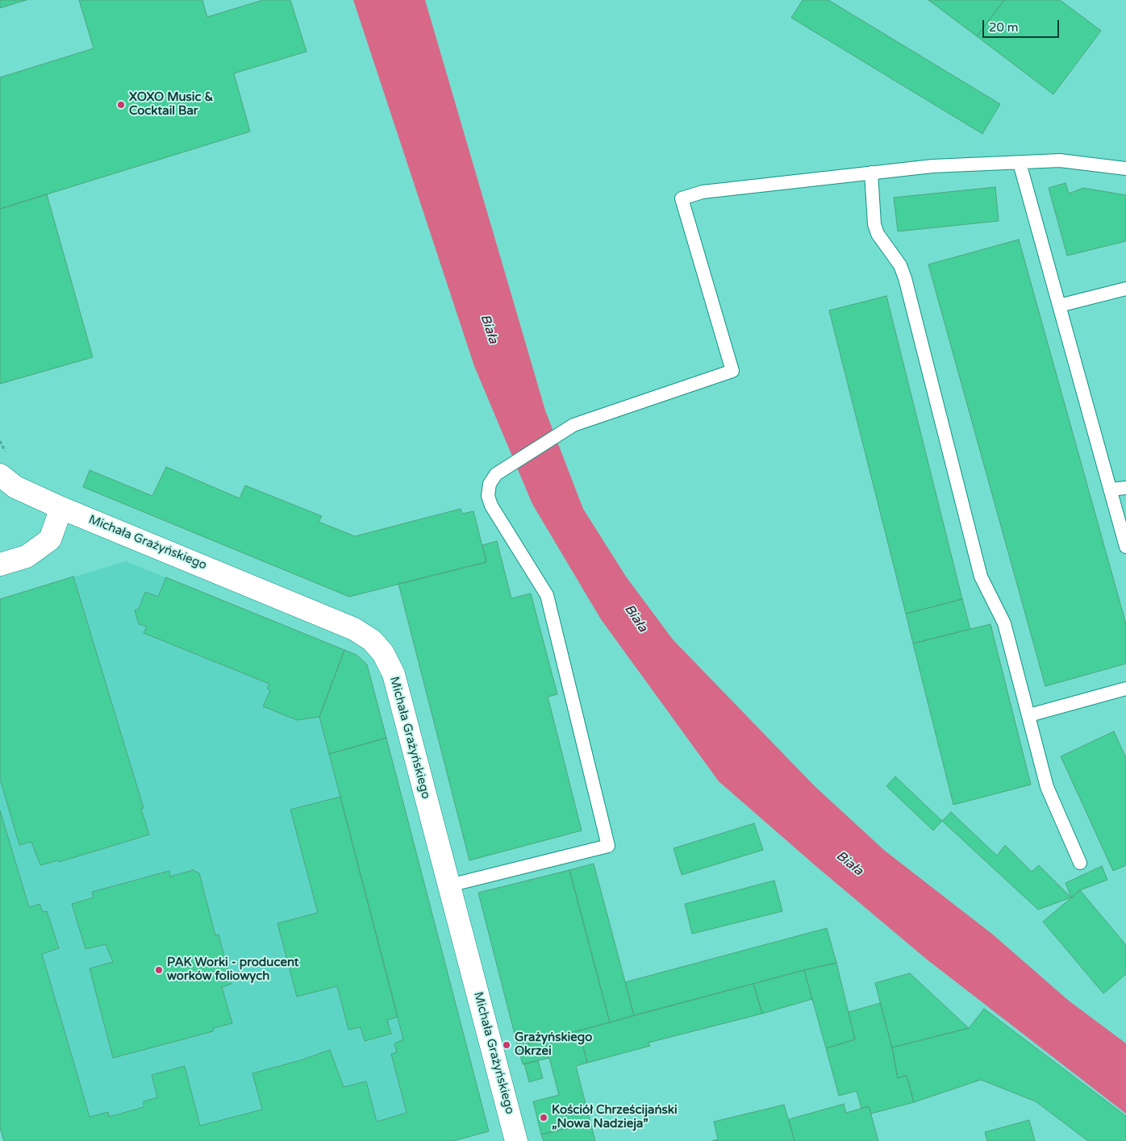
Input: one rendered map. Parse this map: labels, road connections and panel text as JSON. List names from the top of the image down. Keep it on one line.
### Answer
{"streets":{"street":["Michała Grażyńskiego"]},"water":["Biała"],"places":["XOXO Music & Cocktail Bar","PAK Worki - producent worków foliowych","Grażyńskiego Okrzei","Kościół Chrześcijański „Nowa Nadzieja”"],"scale_bar":"20 m"}
